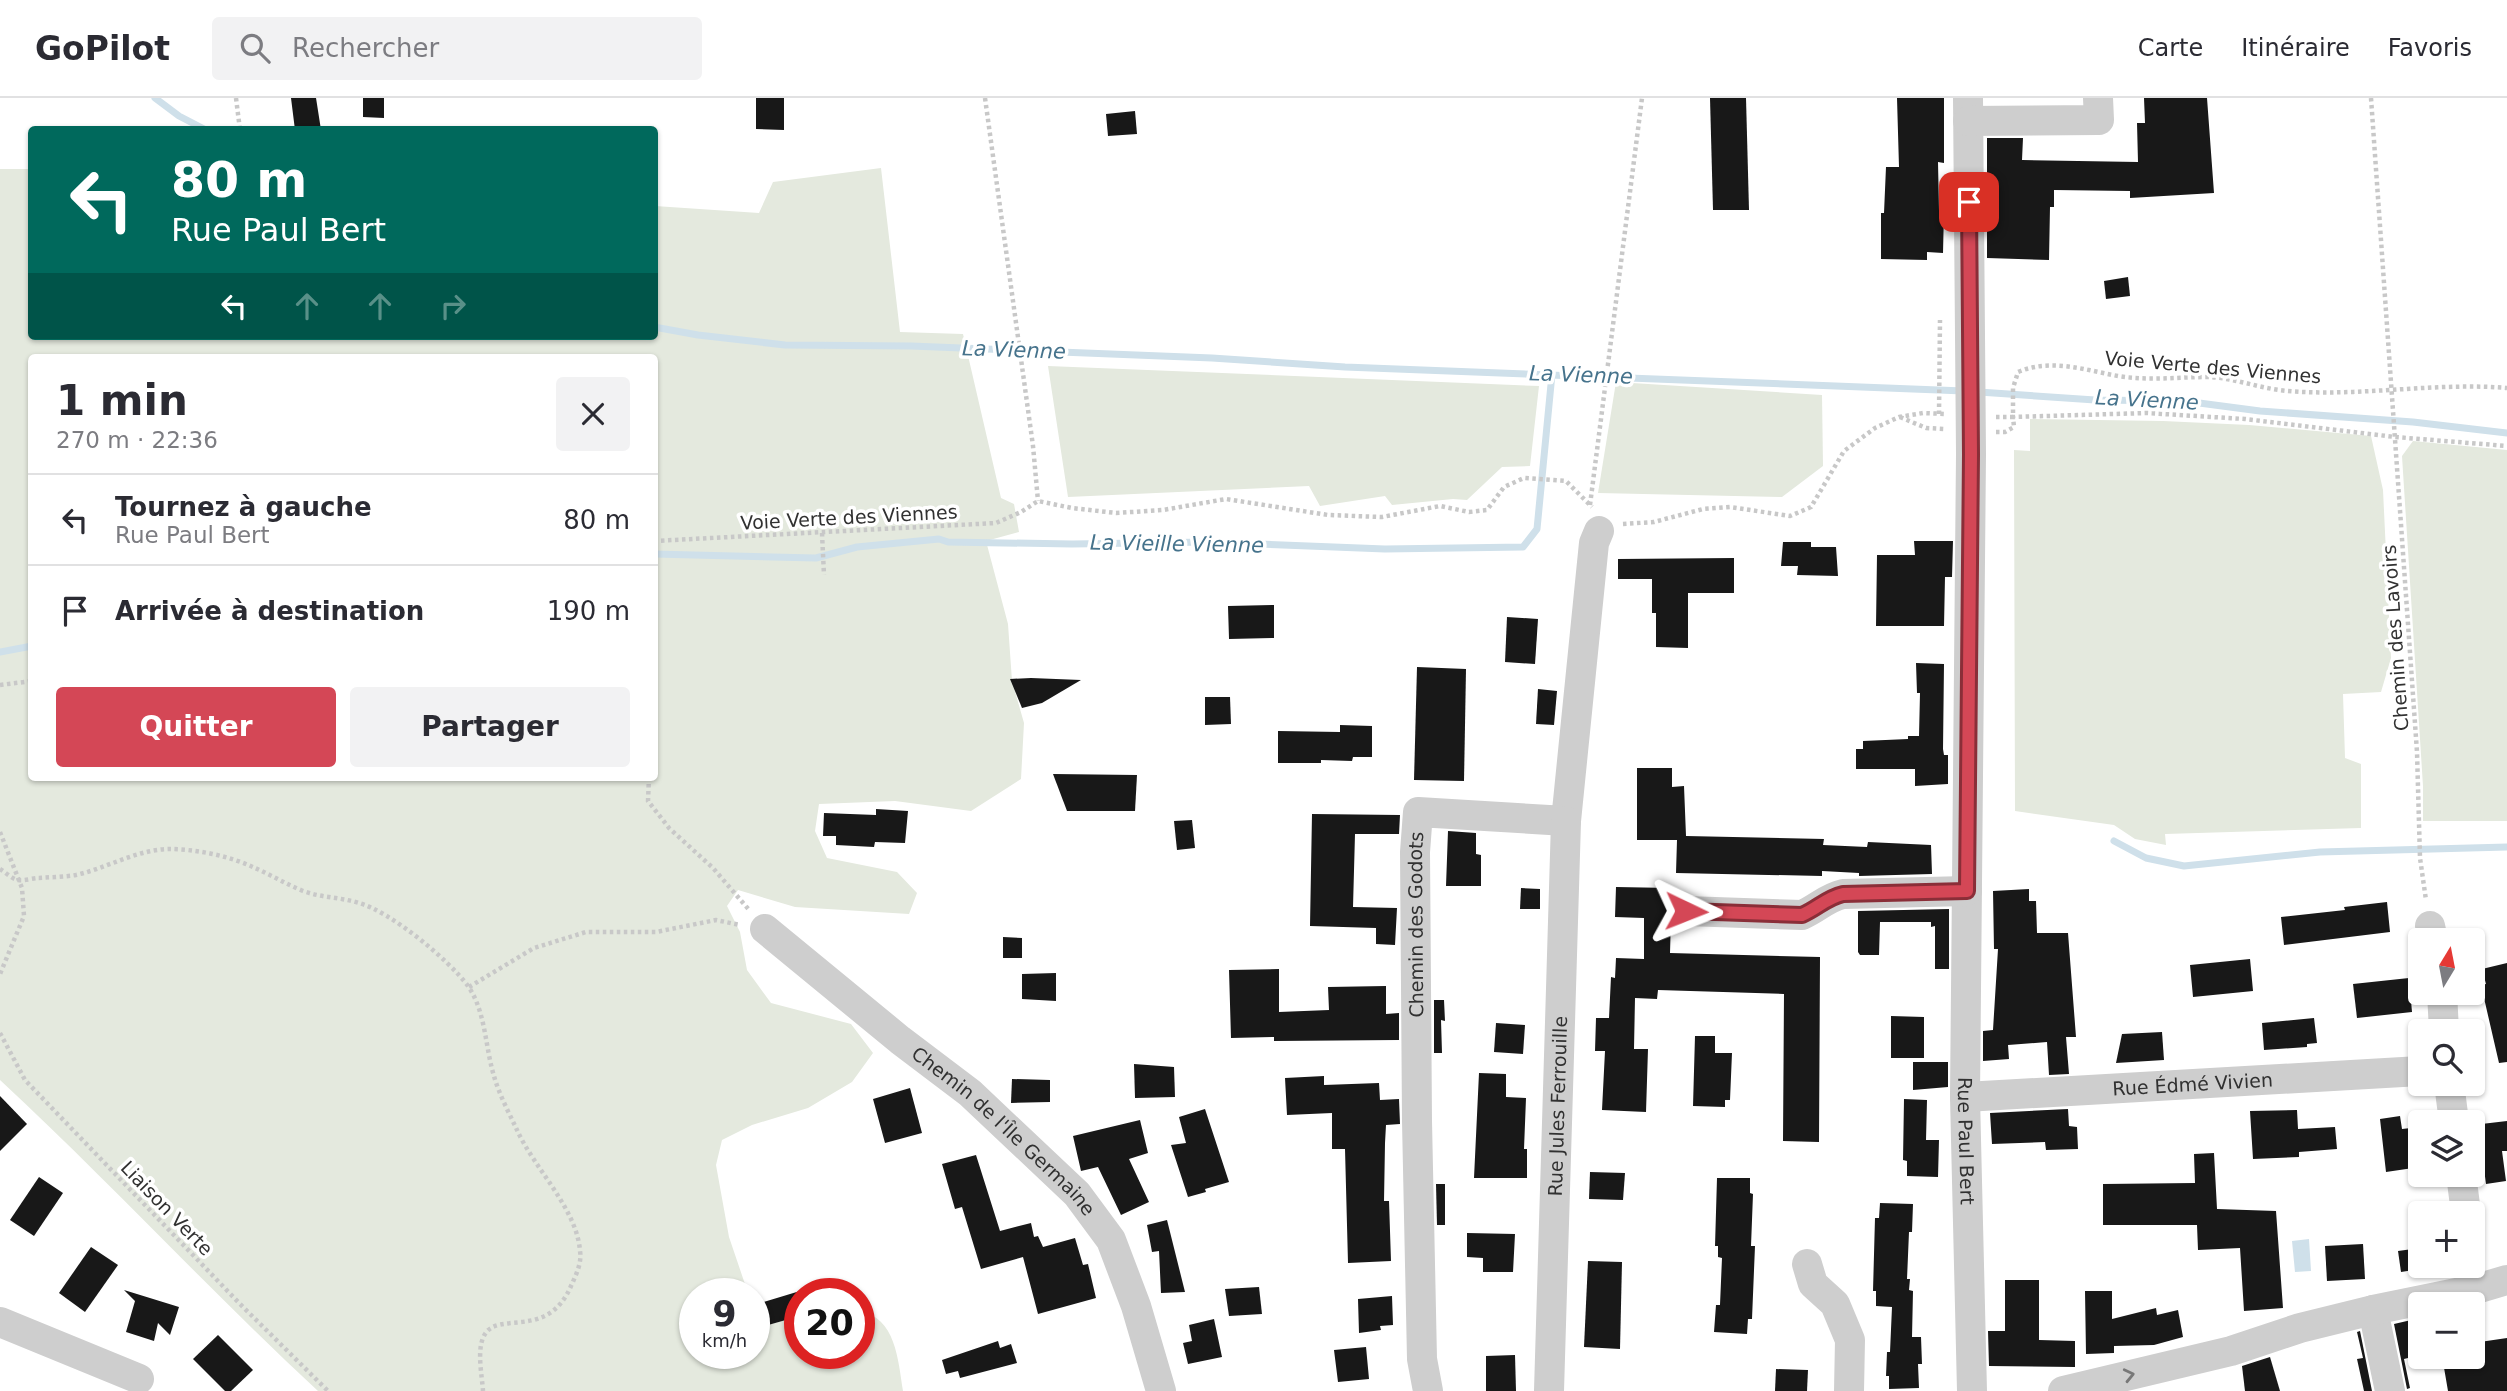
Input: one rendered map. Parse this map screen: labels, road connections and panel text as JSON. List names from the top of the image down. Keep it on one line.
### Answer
{"streets":{"street":["Chemin des Godots","Rue Édmé Vivien","Rue Jules Ferrouille","Chemin de l'Île Germaine","Rue Paul Bert"],"path":["Voie Verte des Viennes","Chemin des Lavoirs","Liaison Verte"]},"crossings":[["Voie Verte des Viennes","Chemin des Lavoirs"],["Chemin des Godots","Rue Jules Ferrouille"],["Rue Édmé Vivien","Rue Paul Bert"]],"water":["La Vienne","La Vieille Vienne"],"north":"top","page":{"header":"GoPilot","search":"Rechercher","nav":["Carte","Itinéraire","Favoris"],"turn":["80 m","Rue Paul Bert"],"heading":["1 min","270 m · 22:36"],"list":[{"name":"Tournez à gauche","note":"Rue Paul Bert","value":"80 m"},{"name":"Arrivée à destination","value":"190 m"}],"buttons":["Quitter","Partager"],"map_buttons":["+","−"],"speed":"9 km/h","limit":"20"}}
